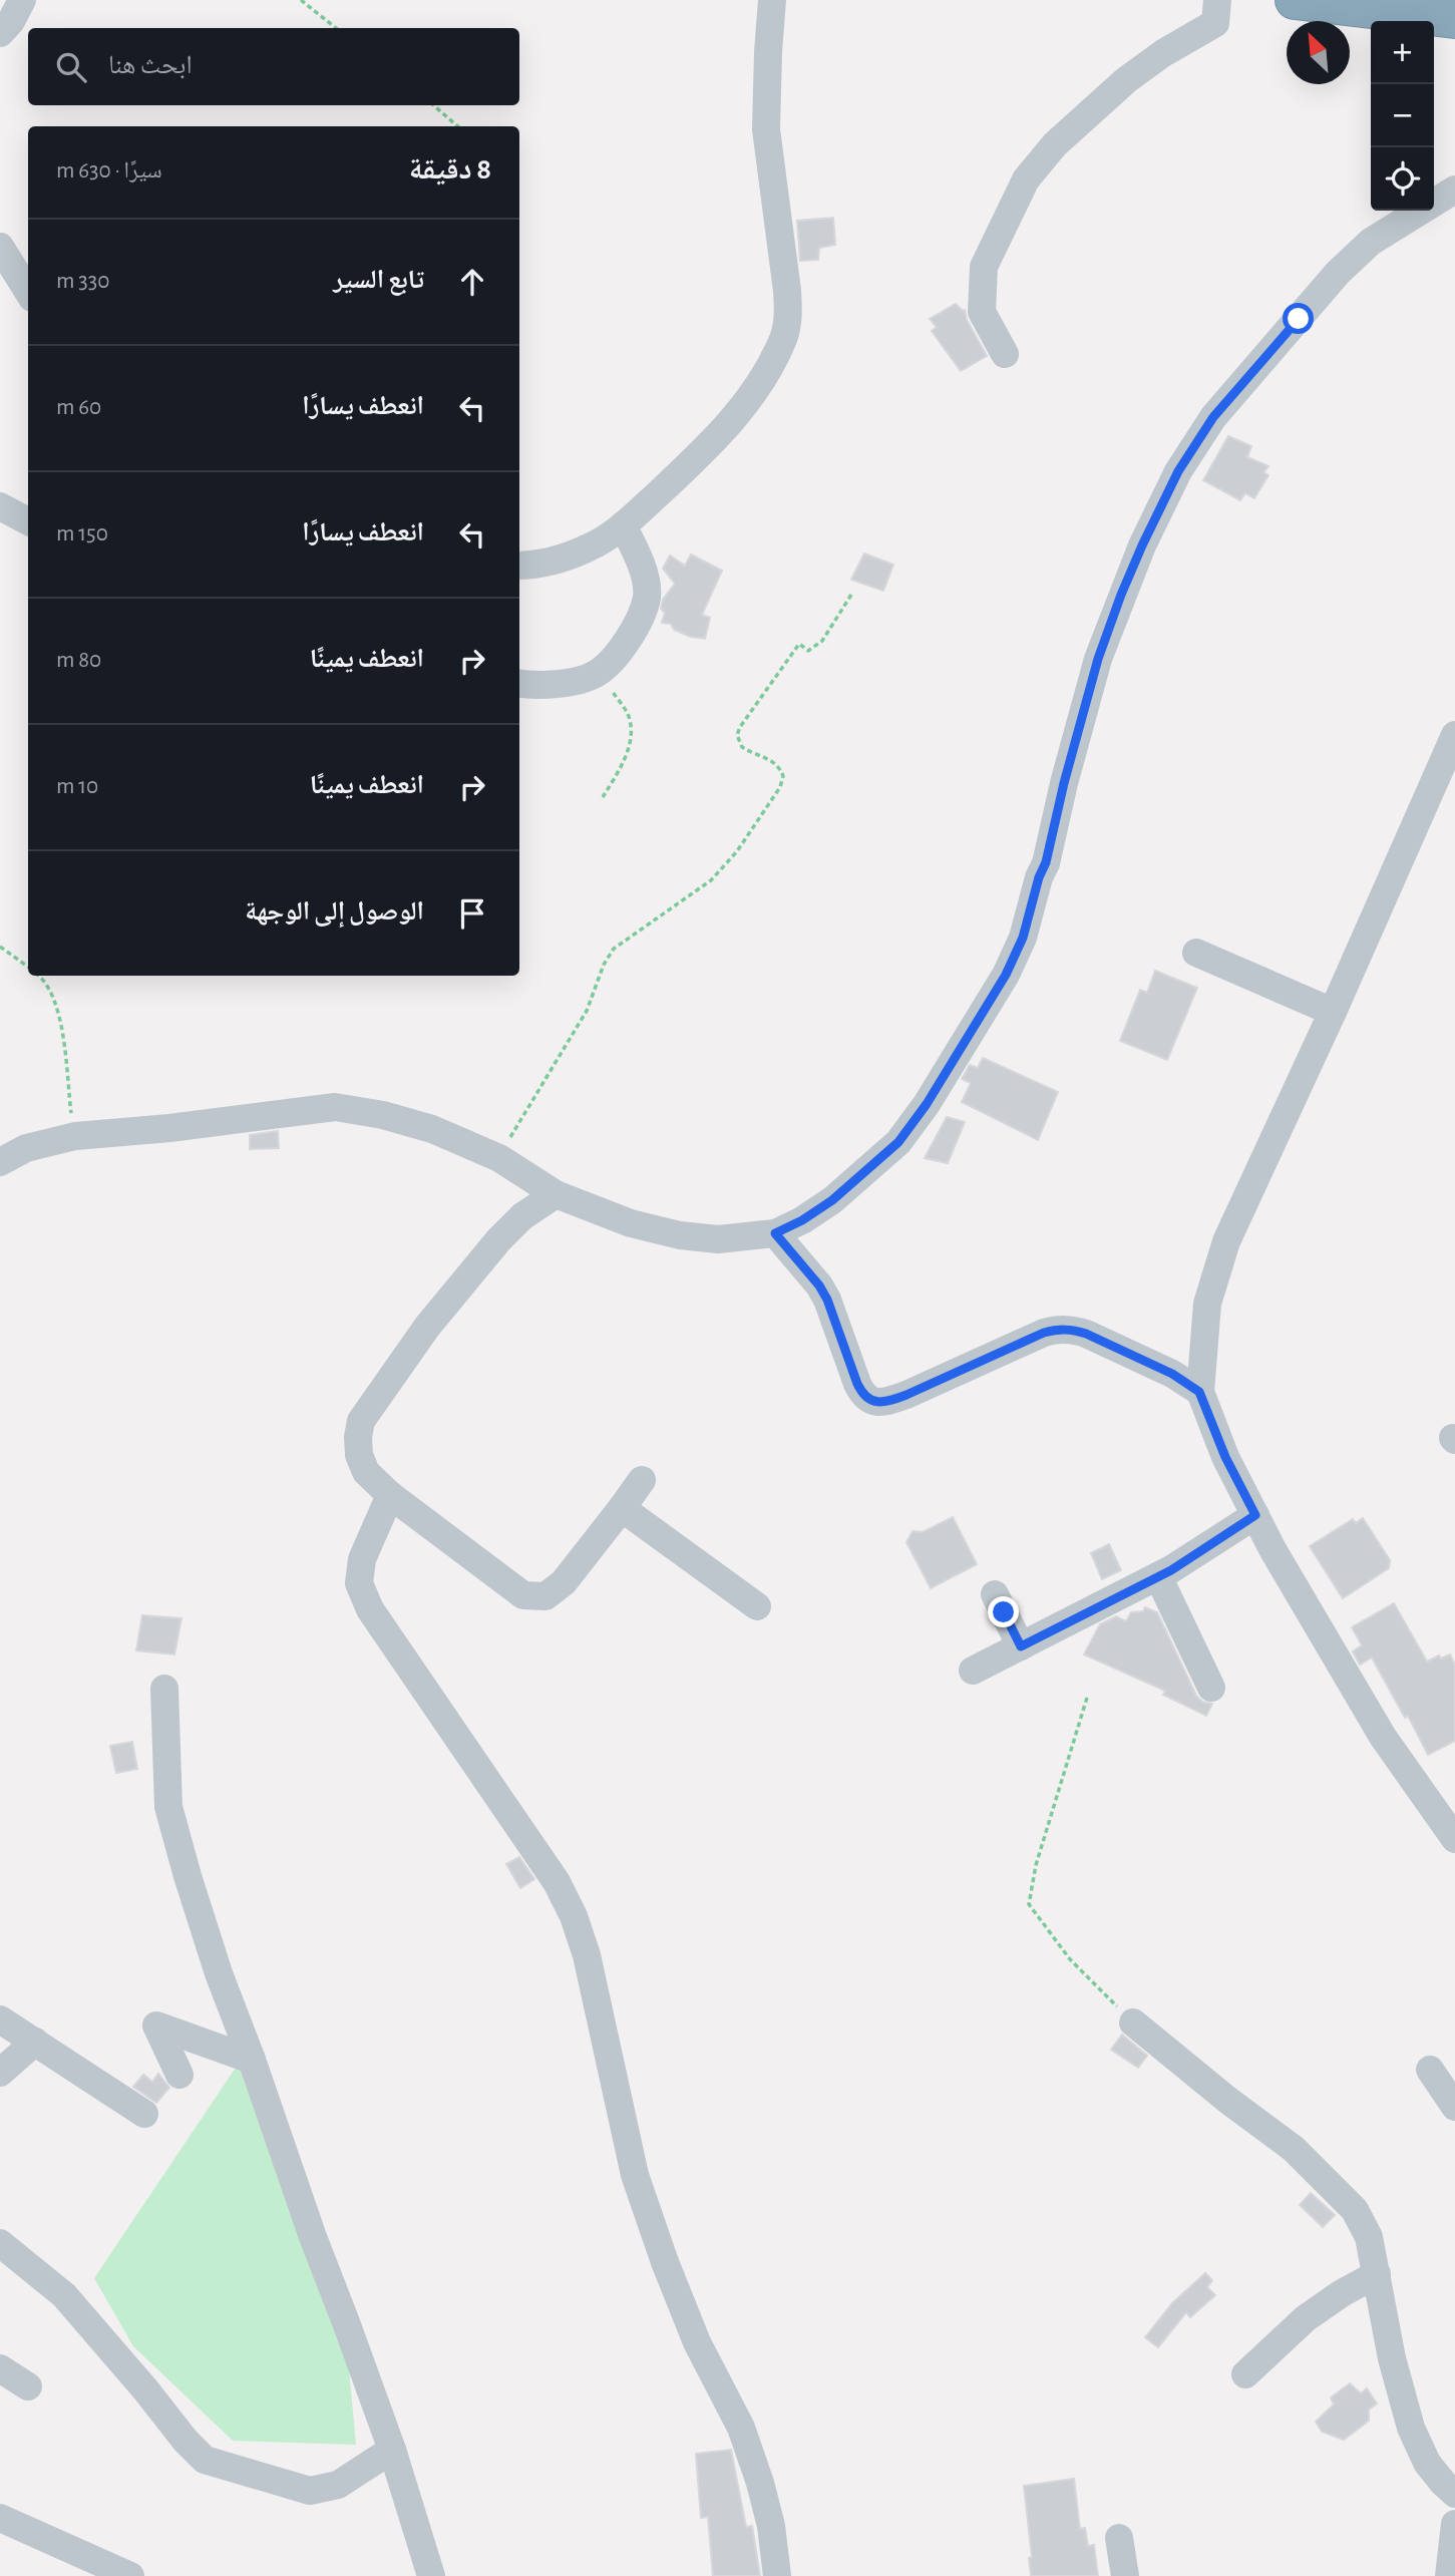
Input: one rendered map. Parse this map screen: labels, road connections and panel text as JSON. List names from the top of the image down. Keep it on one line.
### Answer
{"north":"top left","page":{"map_buttons":["+","−"],"search":"ابحث هنا","heading":["8 دقيقة","سيرًا · 630 m"],"list":[["تابع السير","330 m"],["انعطف يسارًا","60 m"],["انعطف يسارًا","150 m"],["انعطف يمينًا","80 m"],["انعطف يمينًا","10 m"],"الوصول إلى الوجهة"]}}
